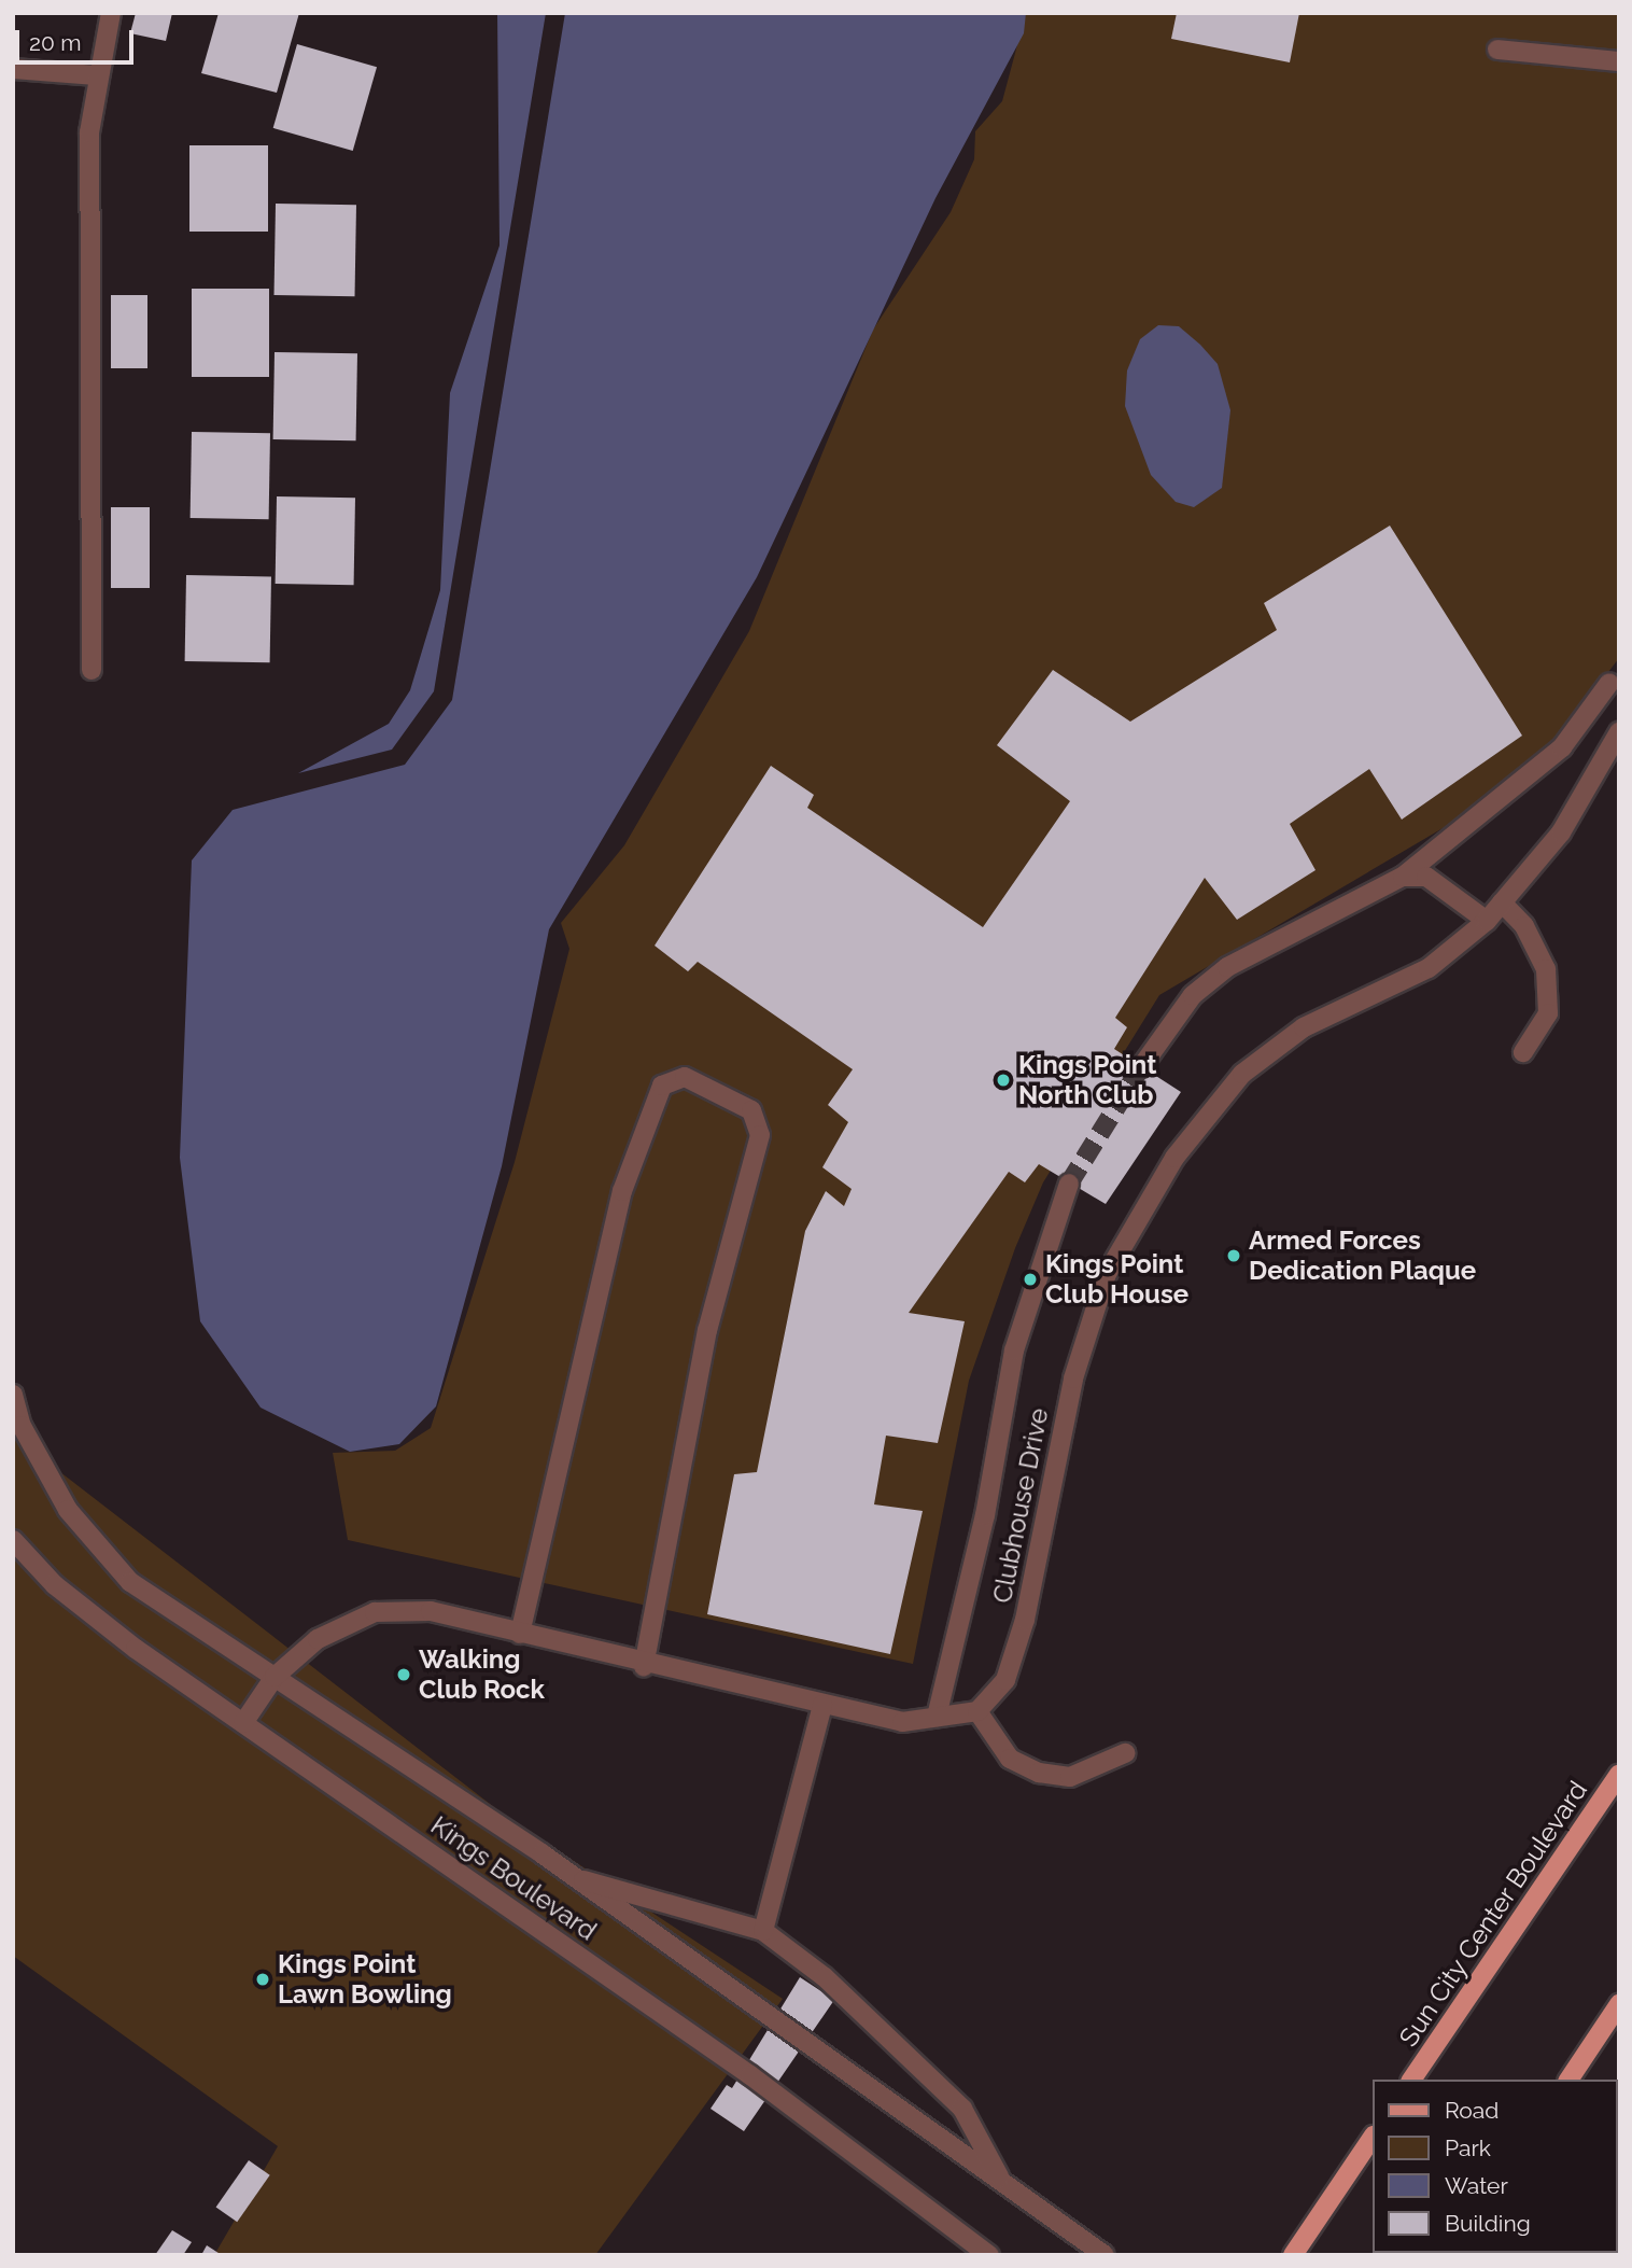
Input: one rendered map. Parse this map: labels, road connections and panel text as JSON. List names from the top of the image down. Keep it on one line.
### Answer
{"streets":{"main road":["Sun City Center Boulevard"],"street":["Clubhouse Drive","Kings Boulevard"]},"places":["Kings Point North Club","Armed Forces Dedication Plaque","Kings Point Club House","Walking Club Rock","Kings Point Lawn Bowling"],"legend":["Road","Park","Water","Building"],"scale_bar":"20 m"}
